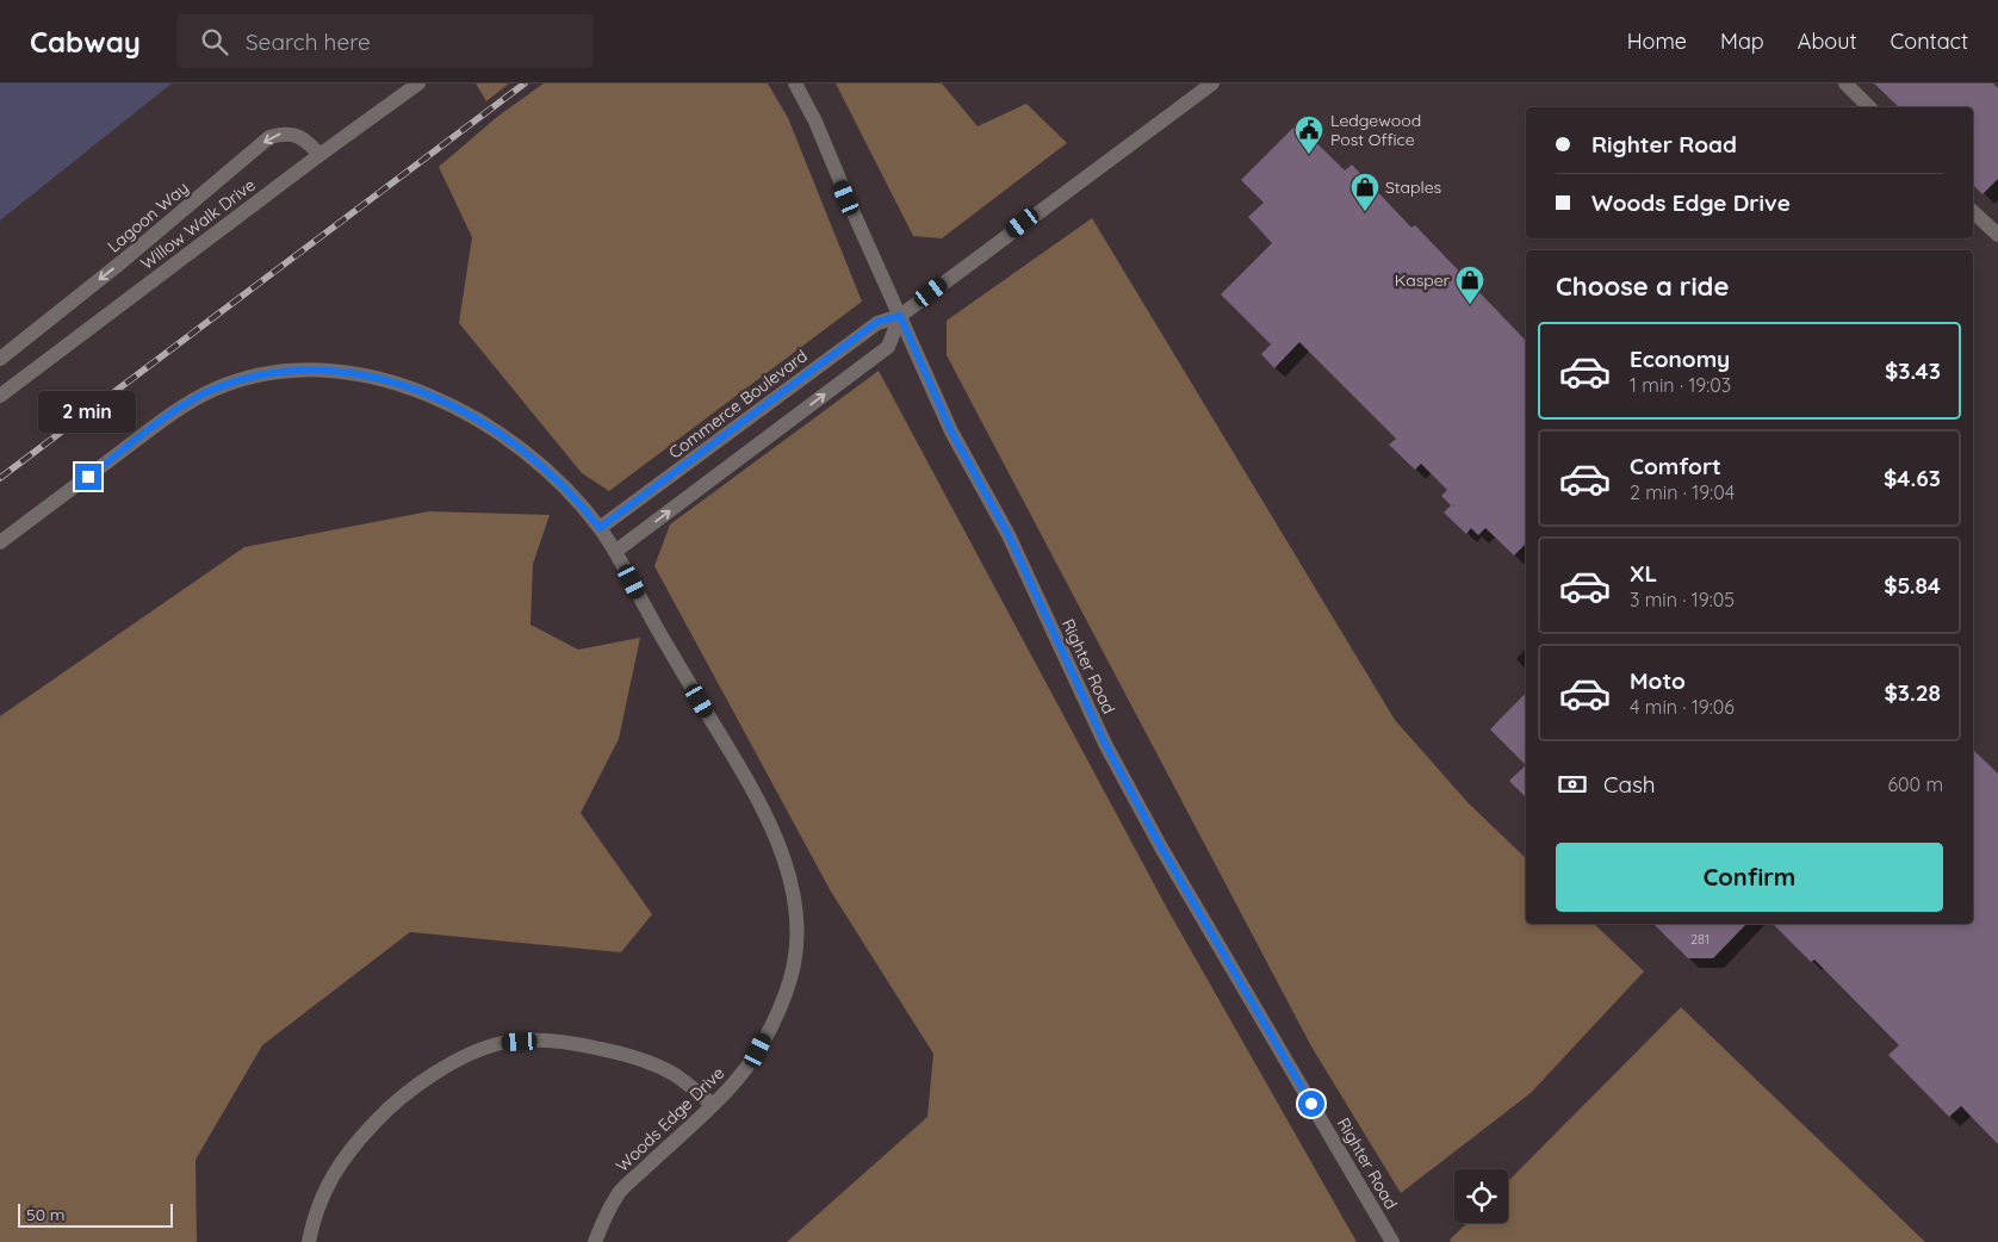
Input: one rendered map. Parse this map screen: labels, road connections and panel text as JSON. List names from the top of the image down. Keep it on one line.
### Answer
{"streets":{"street":["Lagoon Way","Willow Walk Drive","Commerce Boulevard","Righter Road","Woods Edge Drive"]},"crossings":[["Lagoon Way","Willow Walk Drive"],["Commerce Boulevard","Righter Road"],["Commerce Boulevard","Woods Edge Drive"]],"one_way":["Lagoon Way"],"places":{"public building":["Ledgewood Post Office"],"shop":["Staples","Kasper"]},"house_numbers":["281"],"scale_bar":"50 m","page":{"header":"Cabway","search":"Search here","nav":["Home","Map","About","Contact"],"banner":["Righter Road","Woods Edge Drive"],"heading":"Choose a ride","list":[{"name":"Economy","note":"1 min · 19:03","value":"$3.43"},{"name":"Comfort","note":"2 min · 19:04","value":"$4.63"},{"name":"XL","note":"3 min · 19:05","value":"$5.84"},{"name":"Moto","note":"4 min · 19:06","value":"$3.28"}],"bubble":"2 min","pay":["Cash","600 m"],"buttons":"Confirm","scale":"50 m"}}
